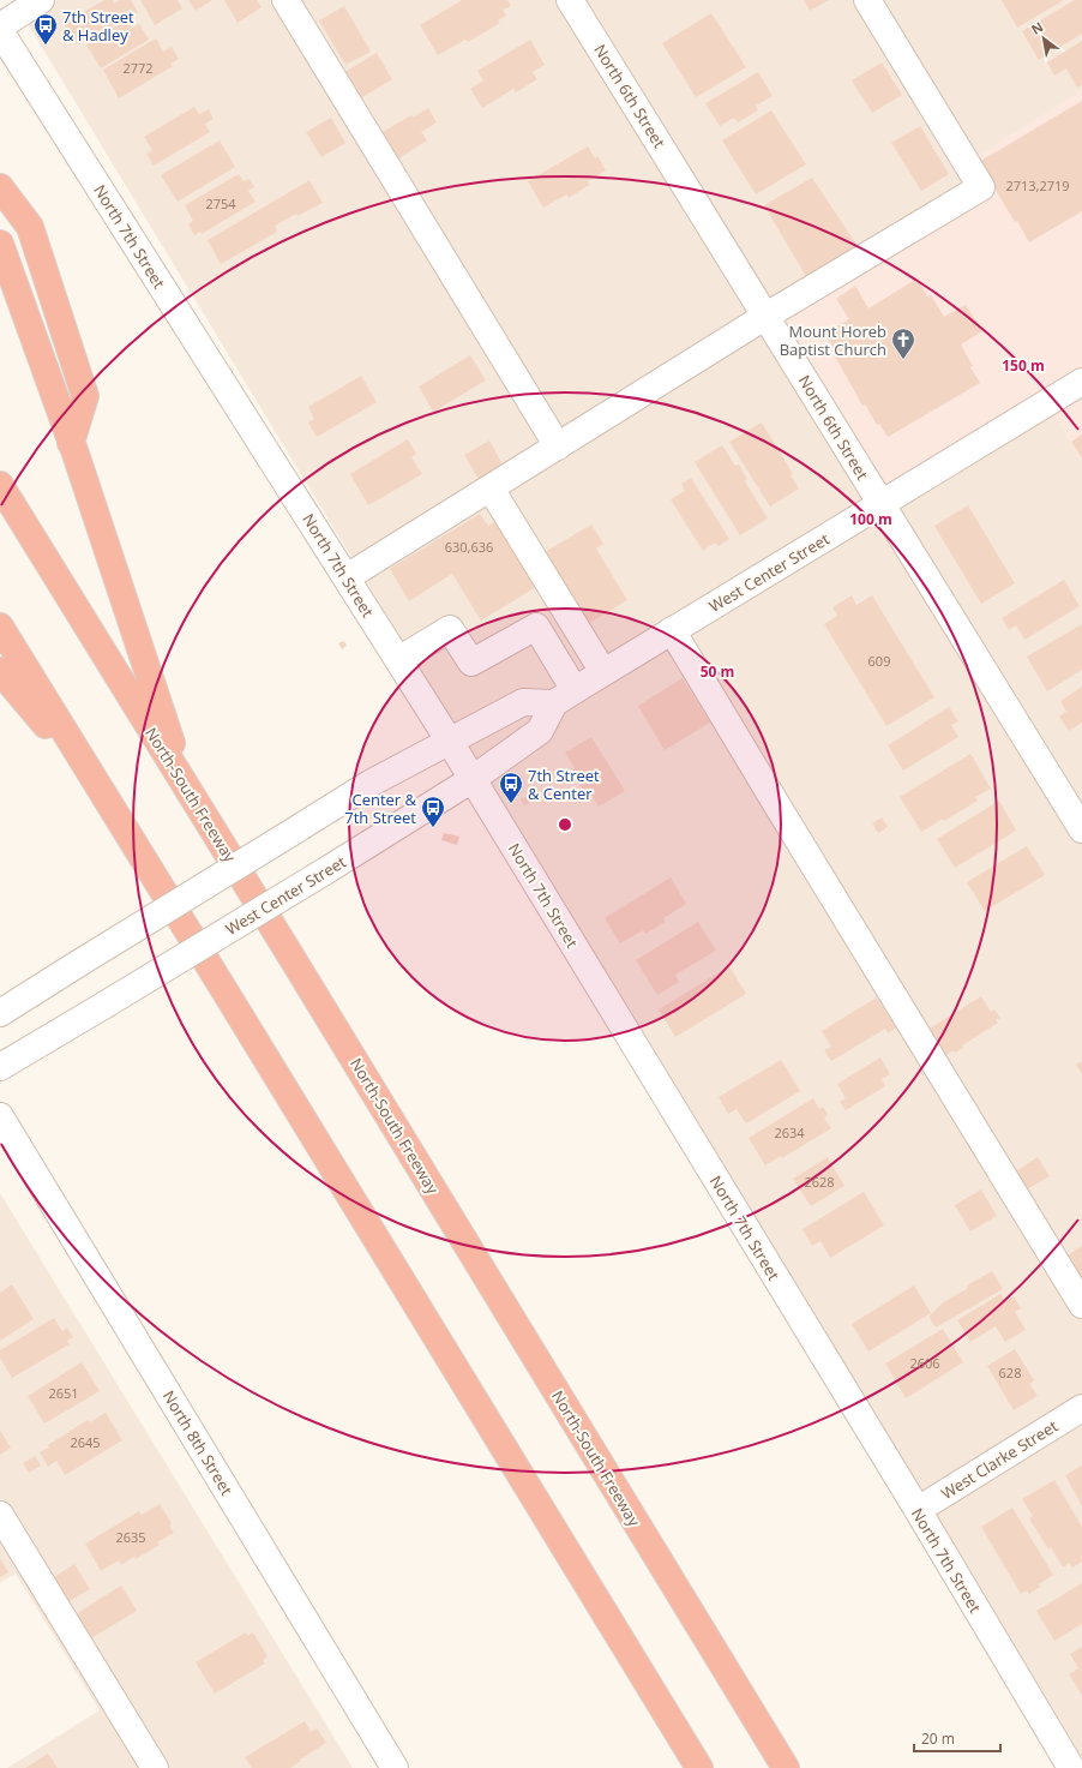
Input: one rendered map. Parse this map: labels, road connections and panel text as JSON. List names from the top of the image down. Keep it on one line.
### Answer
{"streets":{"highway":["North-South Freeway"],"street":["North 6th Street","North 7th Street","West Center Street","North 8th Street","West Clarke Street"]},"crossings":[["North 6th Street","West Center Street"],["North 7th Street","West Center Street"],["North 7th Street","West Clarke Street"]],"places":{"bus stop":["7th Street & Hadley","7th Street & Center","Center & 7th Street"],"church":["Mount Horeb Baptist Church"]},"house_numbers":["2772","2713,2719","2754","630,636","609","2634","2628","2606","628","2651","2645","2635"],"scale_bar":"20 m","north":"top left","rings":["150 m","100 m","50 m"]}
